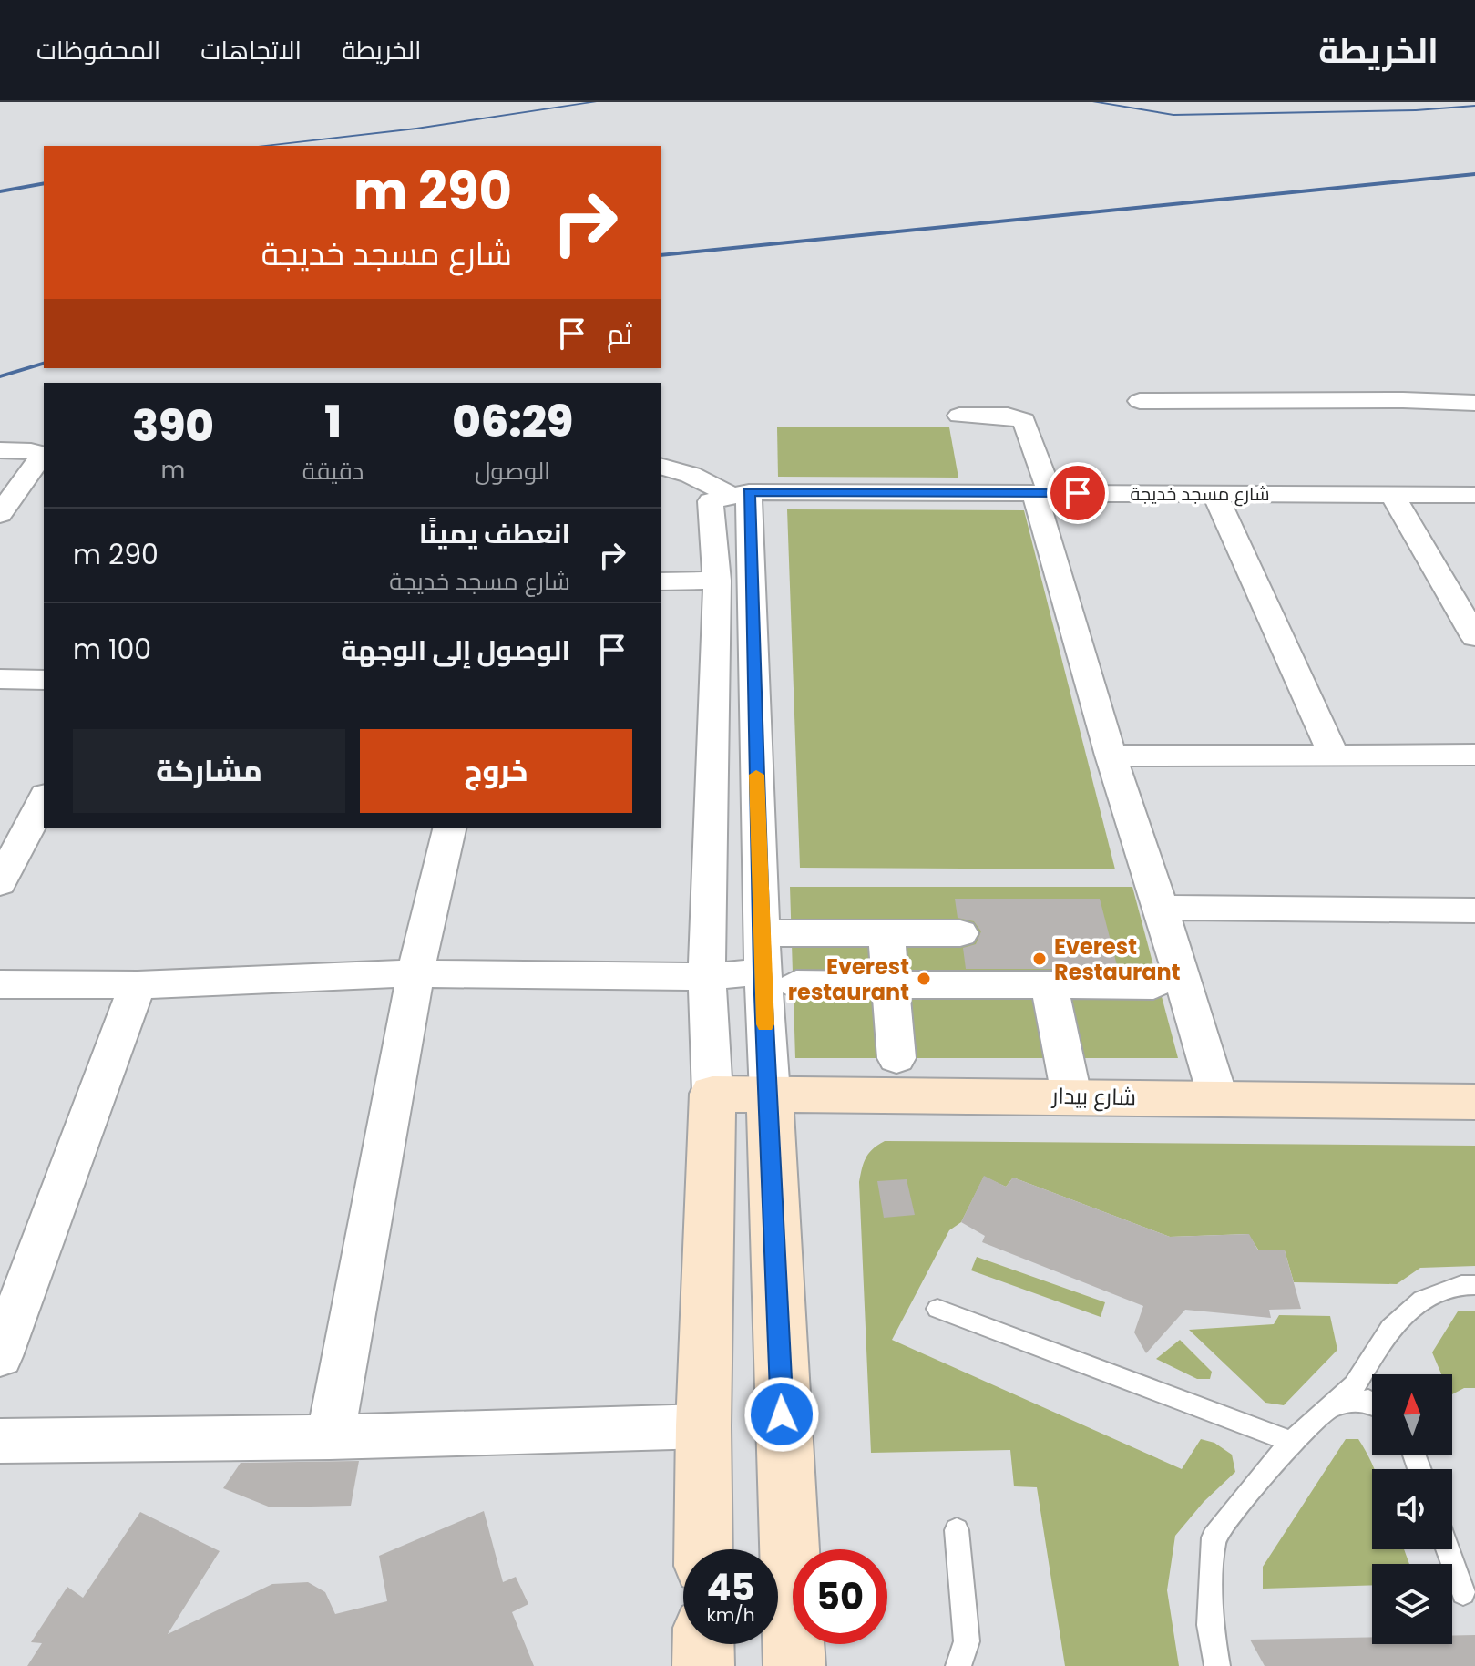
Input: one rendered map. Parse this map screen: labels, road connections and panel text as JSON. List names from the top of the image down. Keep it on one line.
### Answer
{"streets":{"main road":["شارع بيدار"],"street":["شارع مسجد خديجة"]},"places":["Everest Restaurant","Everest restaurant"],"north":"top","page":{"header":"الخريطة","nav":["الخريطة","الاتجاهات","المحفوظات"],"turn":["290 m","شارع مسجد خديجة"],"then":"ثم","eta":["06:29","الوصول","1","دقيقة","390","m"],"list":[{"name":"انعطف يمينًا","note":"شارع مسجد خديجة","value":"290 m"},{"name":"الوصول إلى الوجهة","value":"100 m"}],"buttons":["خروج","مشاركة"],"speed":"45 km/h","limit":"50"}}
